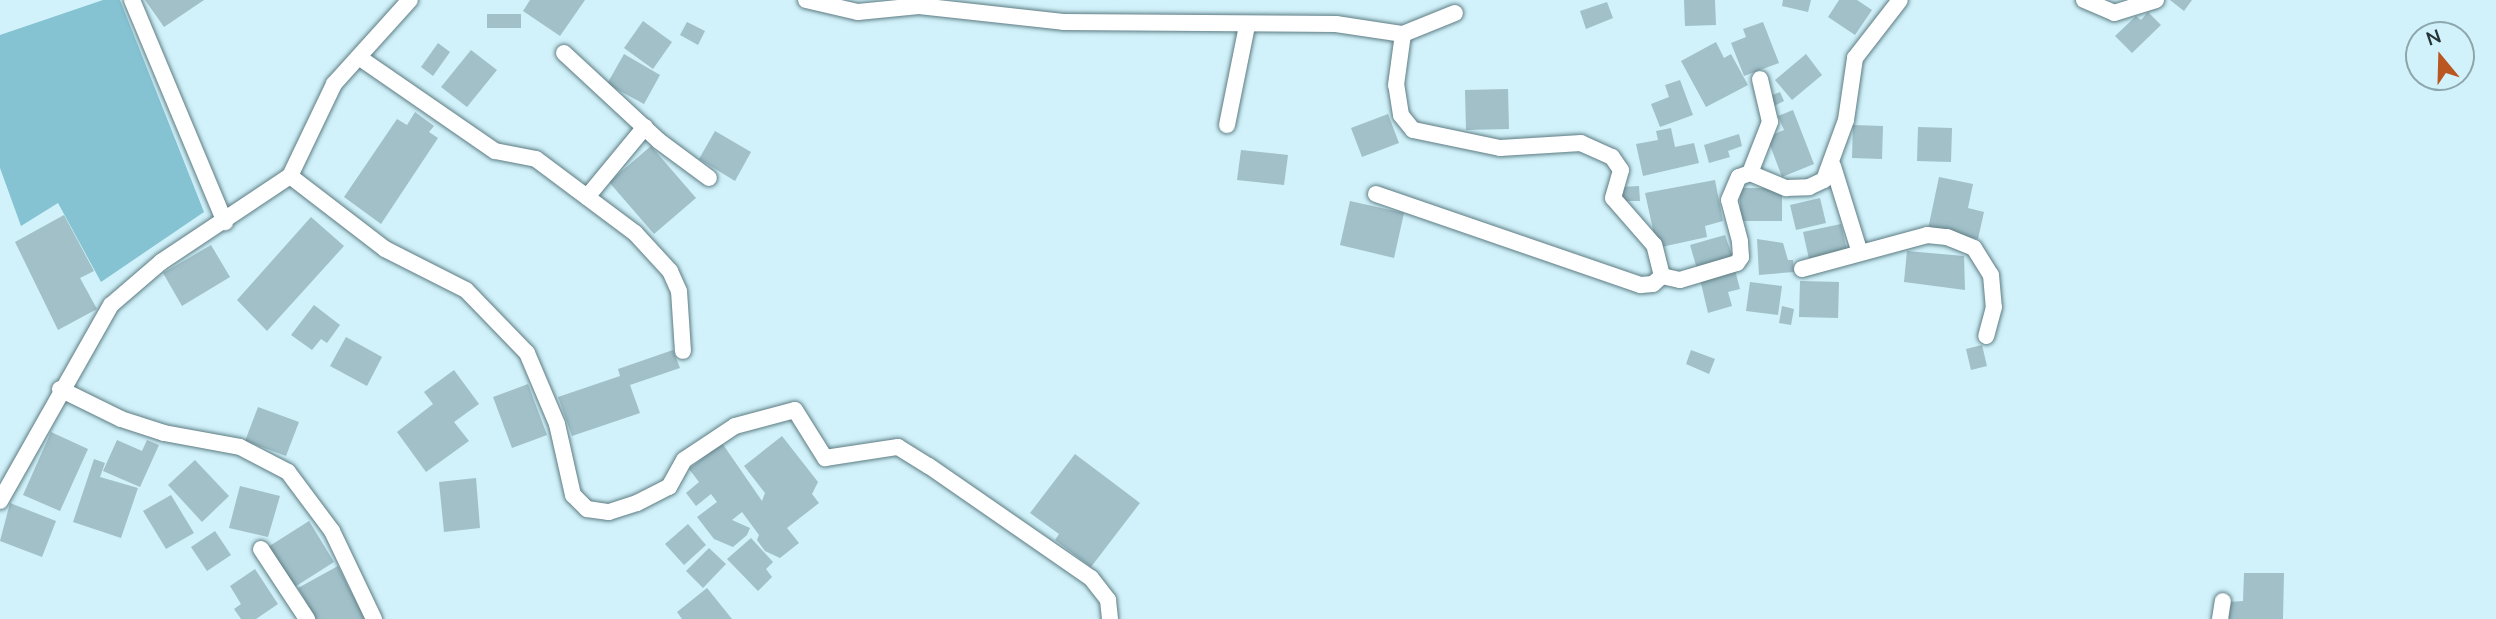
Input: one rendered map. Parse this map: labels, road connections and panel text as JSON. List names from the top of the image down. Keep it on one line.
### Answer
{"north":"top"}
